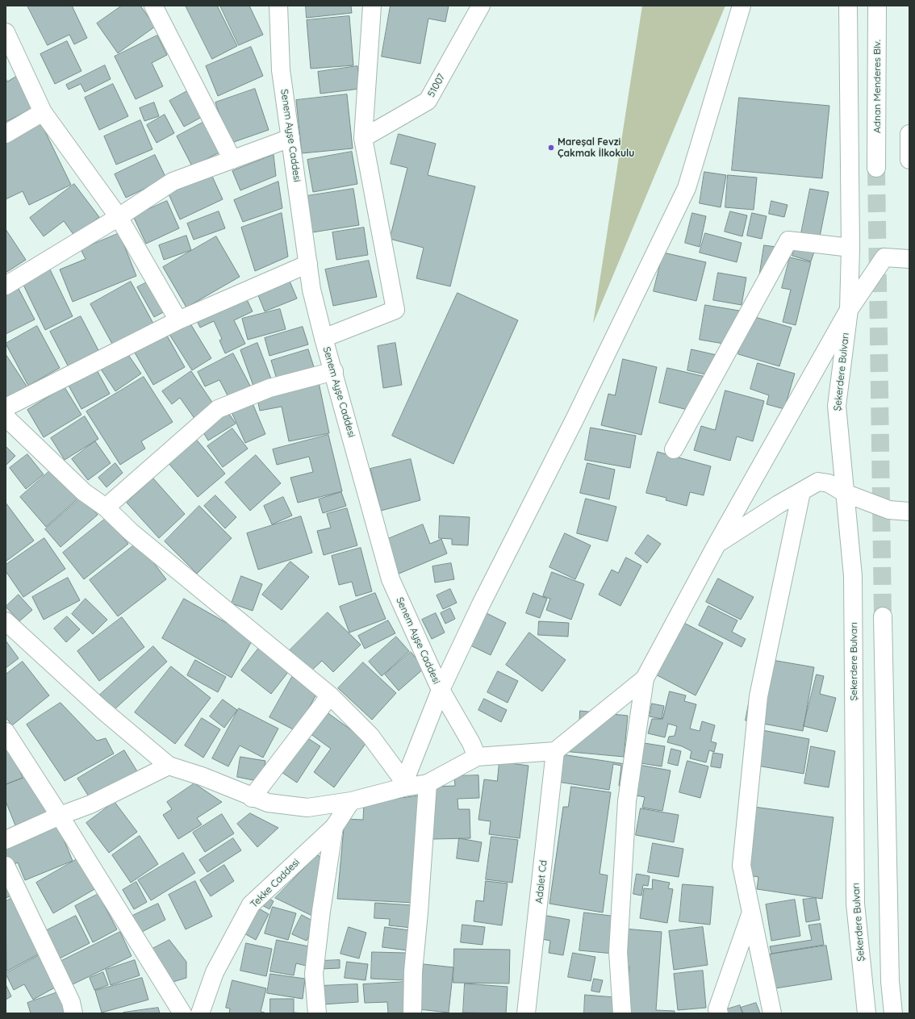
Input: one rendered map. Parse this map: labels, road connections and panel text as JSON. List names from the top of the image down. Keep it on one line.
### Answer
{"streets":{"street":["51007","Adnan Menderes Blv.","Senem Ayşe Caddesi","Şekerdere Bulvarı","Adalet Cd","Tekke Caddesi"]},"places":["Mareşal Fevzi Çakmak İlkokulu"]}
